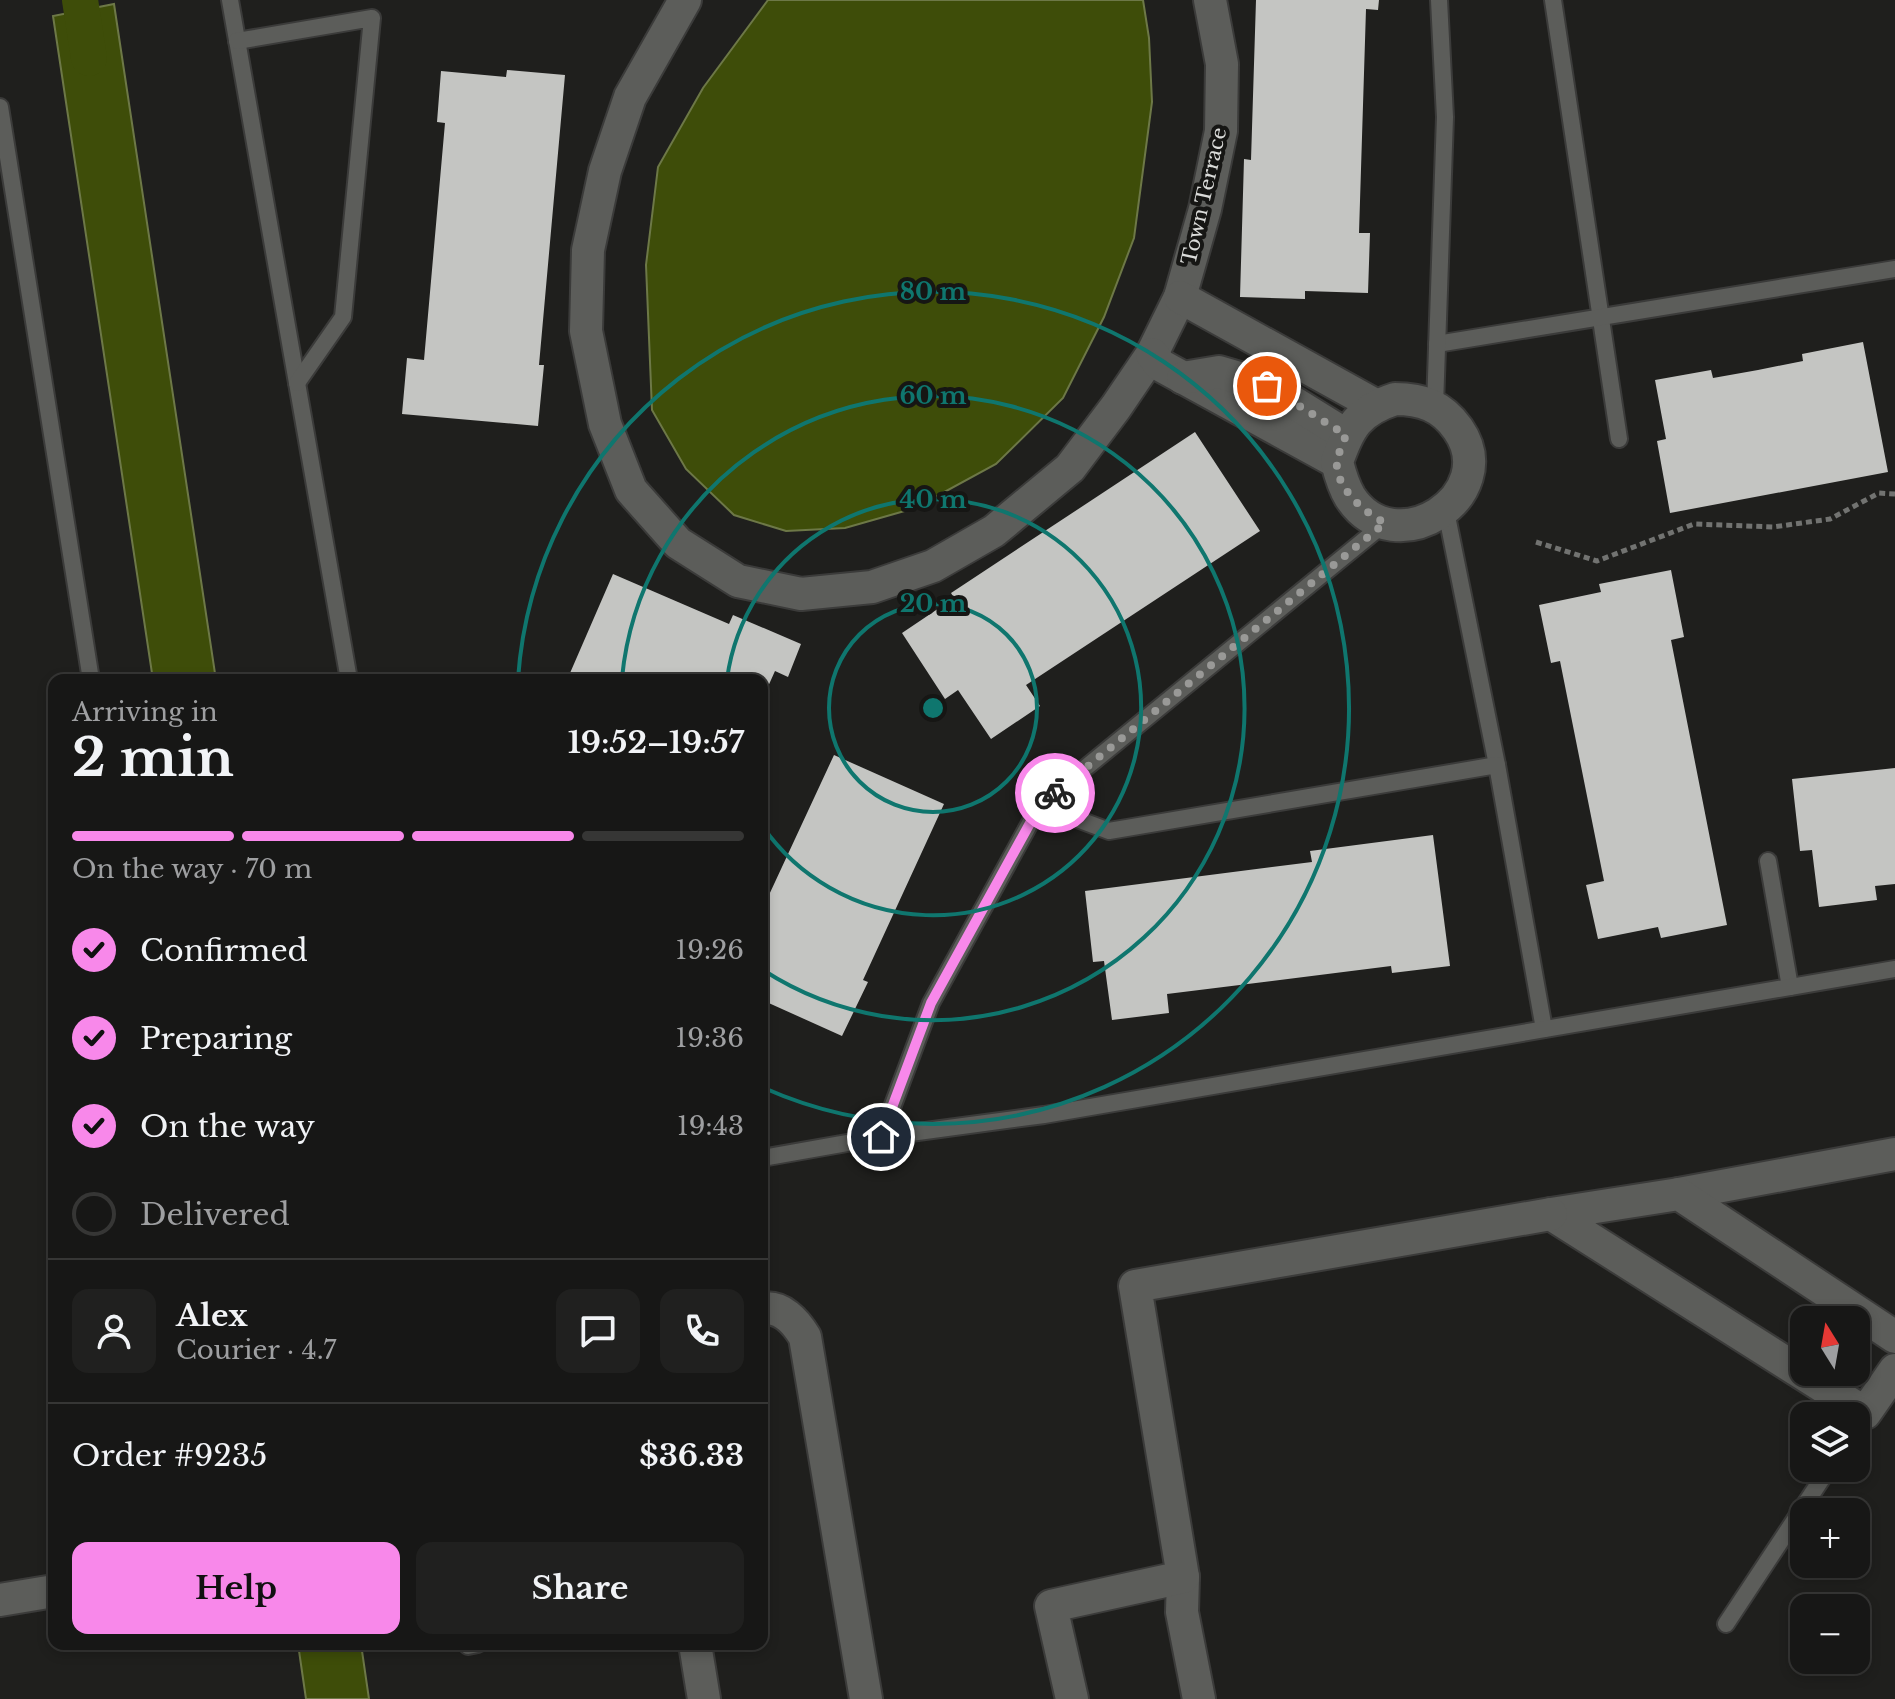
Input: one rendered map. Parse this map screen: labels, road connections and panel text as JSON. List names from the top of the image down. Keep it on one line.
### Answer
{"streets":{"street":["Town Terrace"]},"north":"top","page":{"heading":["2 min","Arriving in","19:52–19:57"],"panel":["Alex","Courier · 4.7","Order #9235","$36.33"],"bar":"On the way · 70 m","list":[["Confirmed","19:26"],["Preparing","19:36"],["On the way","19:43"],"Delivered"],"map_buttons":["+","−"],"buttons":["Help","Share"]},"rings":["80 m","60 m","40 m","20 m"]}
